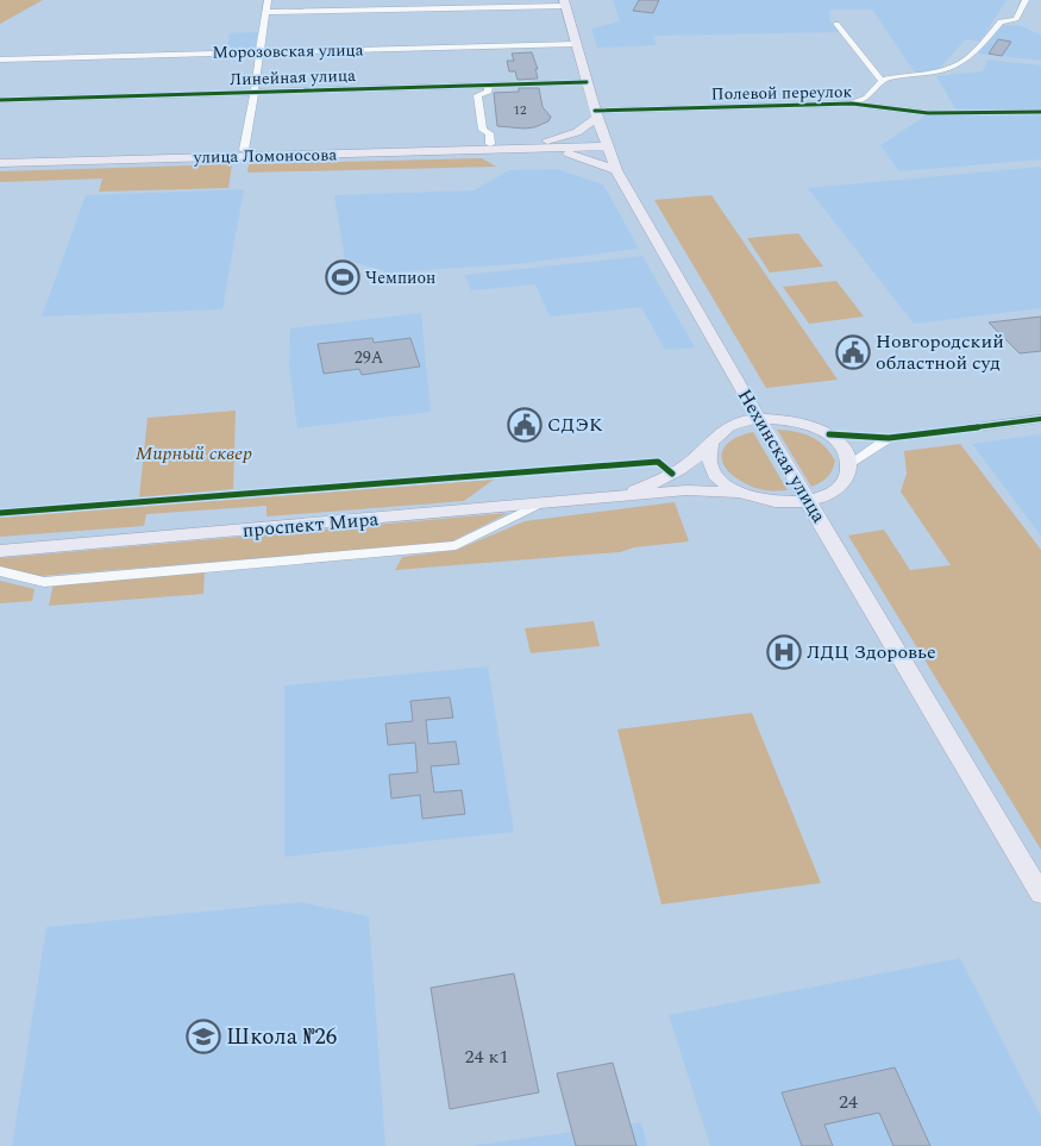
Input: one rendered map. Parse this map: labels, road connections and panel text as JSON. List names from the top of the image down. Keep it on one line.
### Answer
{"streets":{"main road":["улица Ломоносова","Нехинская улица","проспект Мира"],"street":["Морозовская улица","Линейная улица","Полевой переулок"]},"crossings":[["Морозовская улица","Нехинская улица"],["Линейная улица","Нехинская улица"],["Полевой переулок","улица Ломоносова"],["Полевой переулок","Нехинская улица"],["улица Ломоносова","Нехинская улица"],["Нехинская улица","проспект Мира"]],"parks":["Мирный сквер"],"places":{"sports":["Чемпион"],"public building":["Новгородский областной суд","СДЭК"],"hospital":["ЛДЦ Здоровье"],"school or university":["Школа №26"]},"house_numbers":["12","29А","24 к1","24"]}
